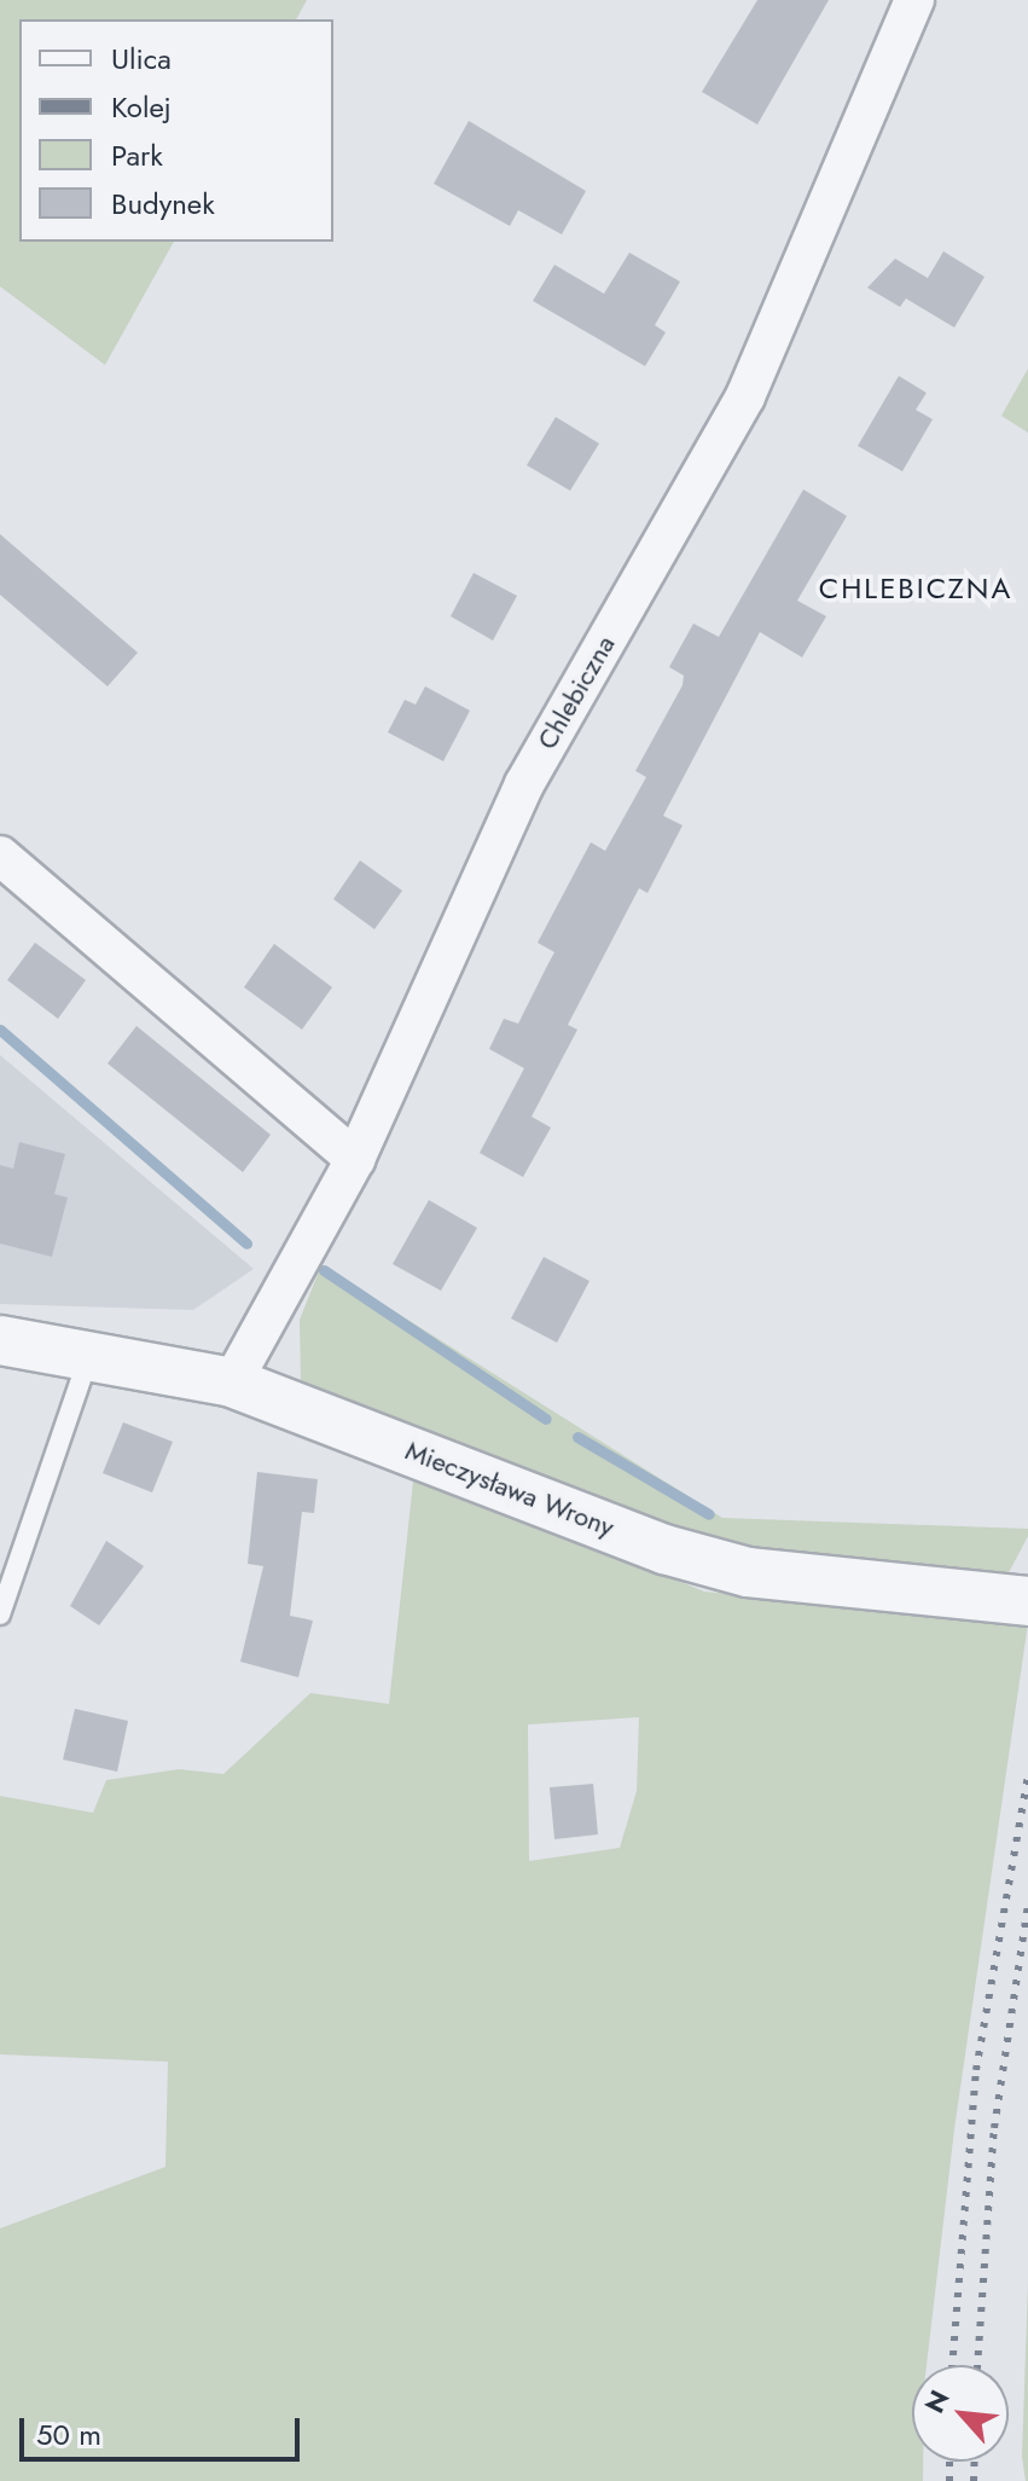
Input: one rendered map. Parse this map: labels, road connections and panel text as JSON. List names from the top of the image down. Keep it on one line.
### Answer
{"streets":{"street":["Chlebiczna","Mieczysława Wrony"]},"crossings":[["Chlebiczna","Mieczysława Wrony"]],"districts":["CHLEBICZNA"],"legend":["Ulica","Kolej","Park","Budynek"],"scale_bar":"50 m","north":"top left"}
